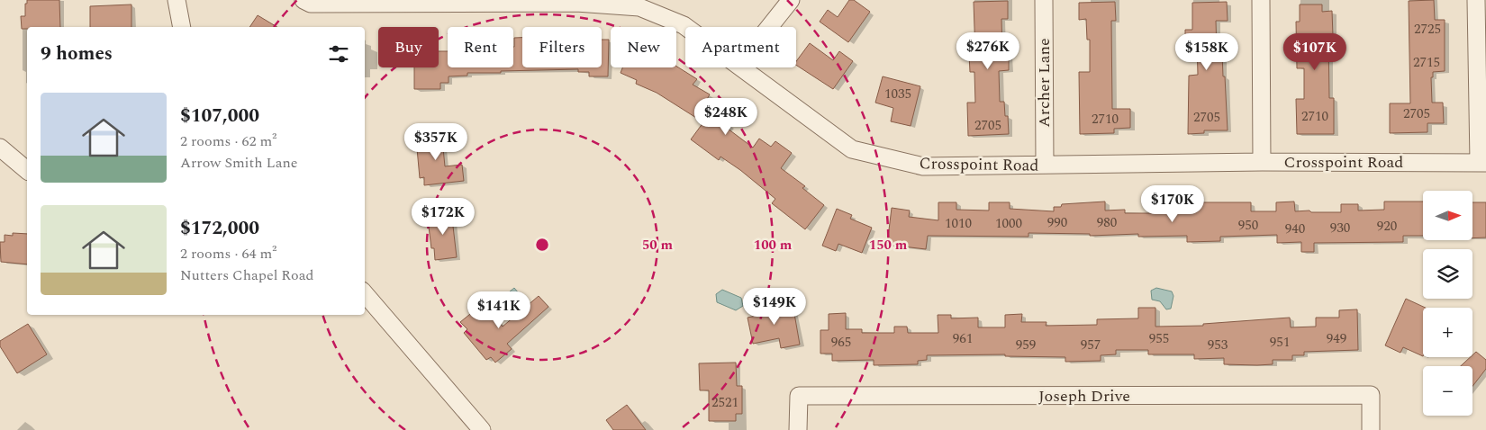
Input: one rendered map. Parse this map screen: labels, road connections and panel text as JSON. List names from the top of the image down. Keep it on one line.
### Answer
{"streets":{"street":["Archer Lane","Crosspoint Road","Joseph Drive"]},"crossings":[["Archer Lane","Crosspoint Road"]],"house_numbers":["2725","2715","1035","2705","2710","2705","2710","2705","990","980","1010","1000","950","920","930","940","961","955","949","965","951","959","957","953","2521"],"north":"right","page":{"chip":["Buy","Rent","Filters","New","Apartment"],"heading":"9 homes","price":["$276K","$158K","$107K","$248K","$357K","$170K","$172K","$149K","$141K"],"list":[{"name":"$107,000","note":"2 rooms · 62 m² · Arrow Smith Lane"},{"name":"$172,000","note":"2 rooms · 64 m² · Nutters Chapel Road"}],"map_buttons":["+","−"]},"rings":["50 m","100 m","150 m"]}
